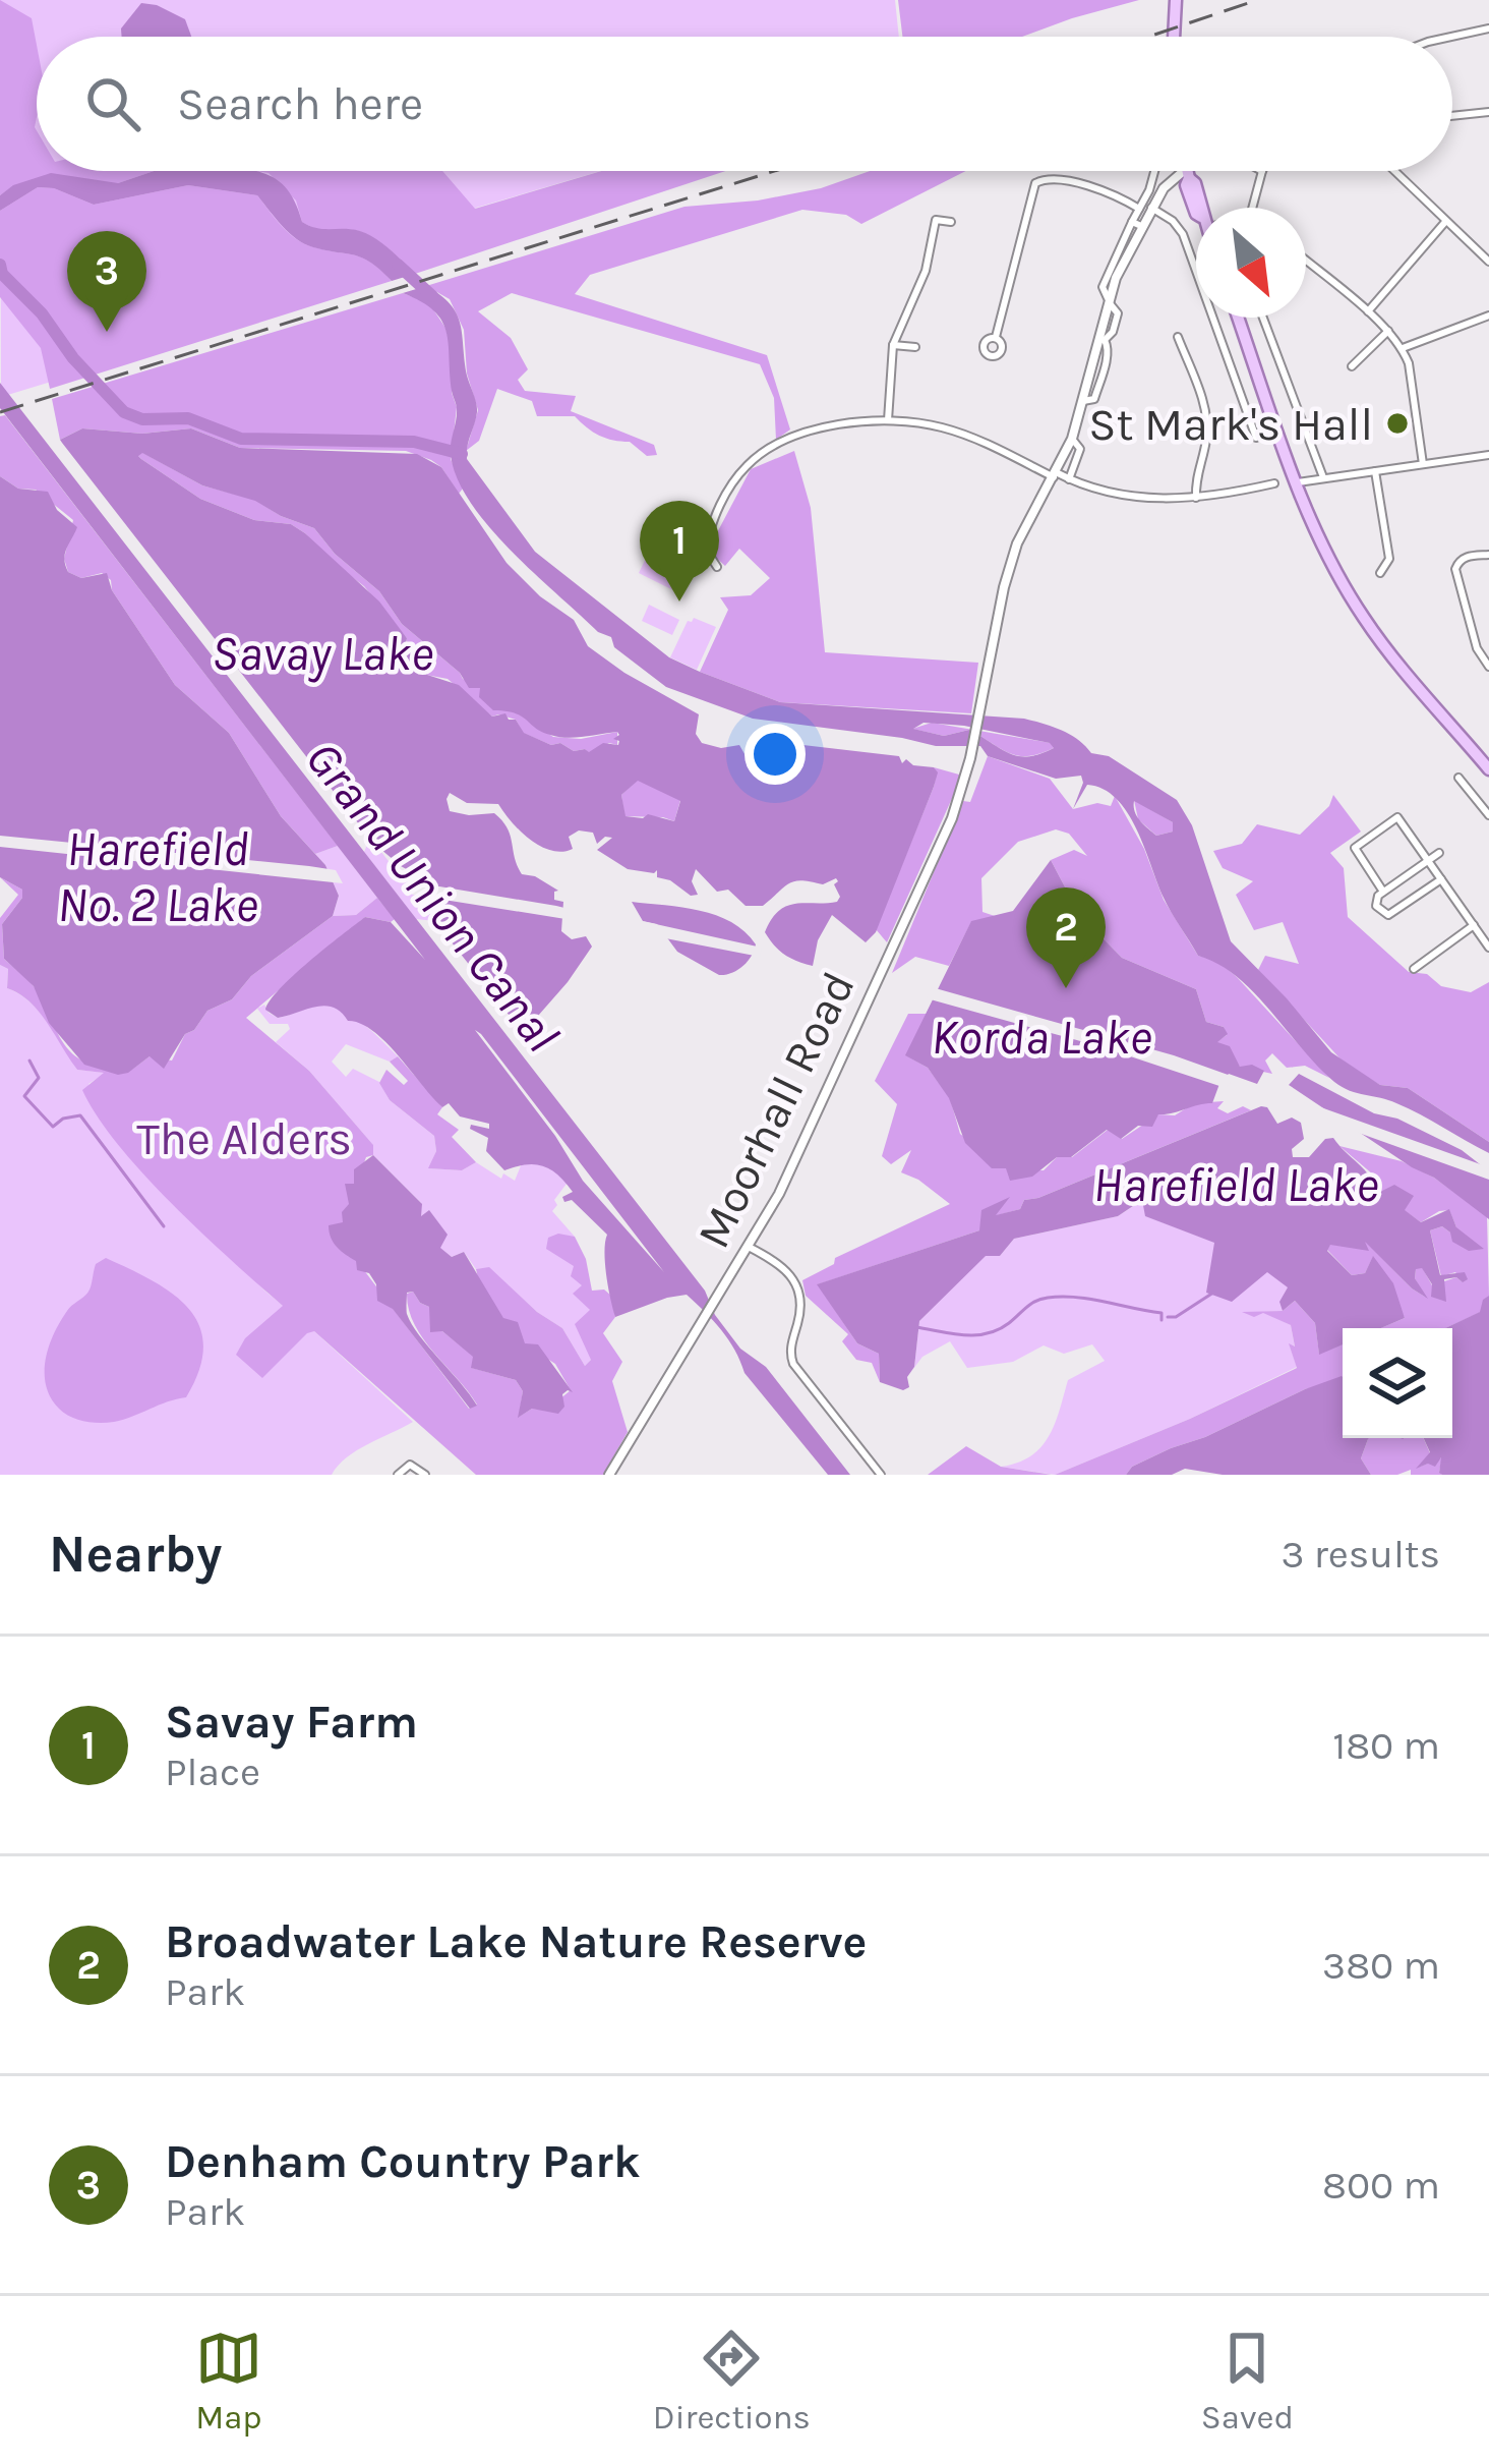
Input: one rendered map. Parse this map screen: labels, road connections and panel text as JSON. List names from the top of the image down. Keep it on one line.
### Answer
{"streets":{"street":["Moorhall Road"]},"water":["Savay Lake","Harefield No. 2 Lake","Grand Union Canal","Korda Lake","Harefield Lake"],"parks":["The Alders"],"places":["St Mark's Hall"],"north":"bottom right","page":{"search":"Search here","pins":["3","1","2"],"heading":["Nearby","3 results"],"list":[{"mark":"1","name":"Savay Farm","note":"Place","value":"180 m"},{"mark":"2","name":"Broadwater Lake Nature Reserve","note":"Park","value":"380 m"},{"mark":"3","name":"Denham Country Park","note":"Park","value":"800 m"}],"nav":["Map","Directions","Saved"]}}
